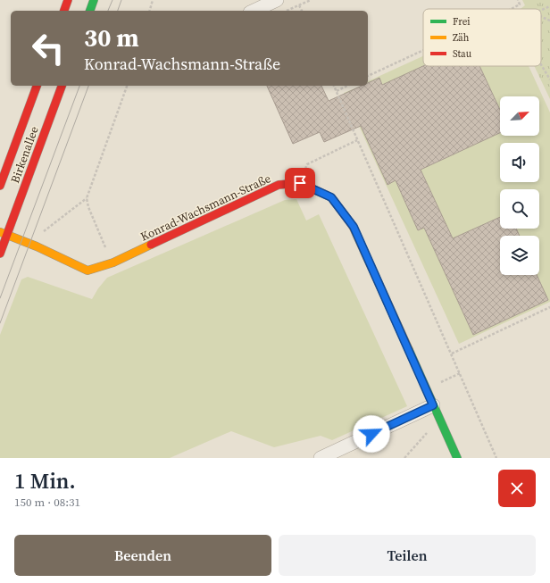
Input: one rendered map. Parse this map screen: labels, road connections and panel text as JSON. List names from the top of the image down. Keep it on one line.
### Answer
{"streets":{"street":["Birkenallee","Konrad-Wachsmann-Straße"]},"crossings":[["Birkenallee","Konrad-Wachsmann-Straße"]],"legend":["Frei","Zäh","Stau"],"north":"top right","page":{"turn":["30 m","Konrad-Wachsmann-Straße"],"heading":["1 Min.","150 m · 08:31"],"buttons":["Beenden","Teilen"]}}
